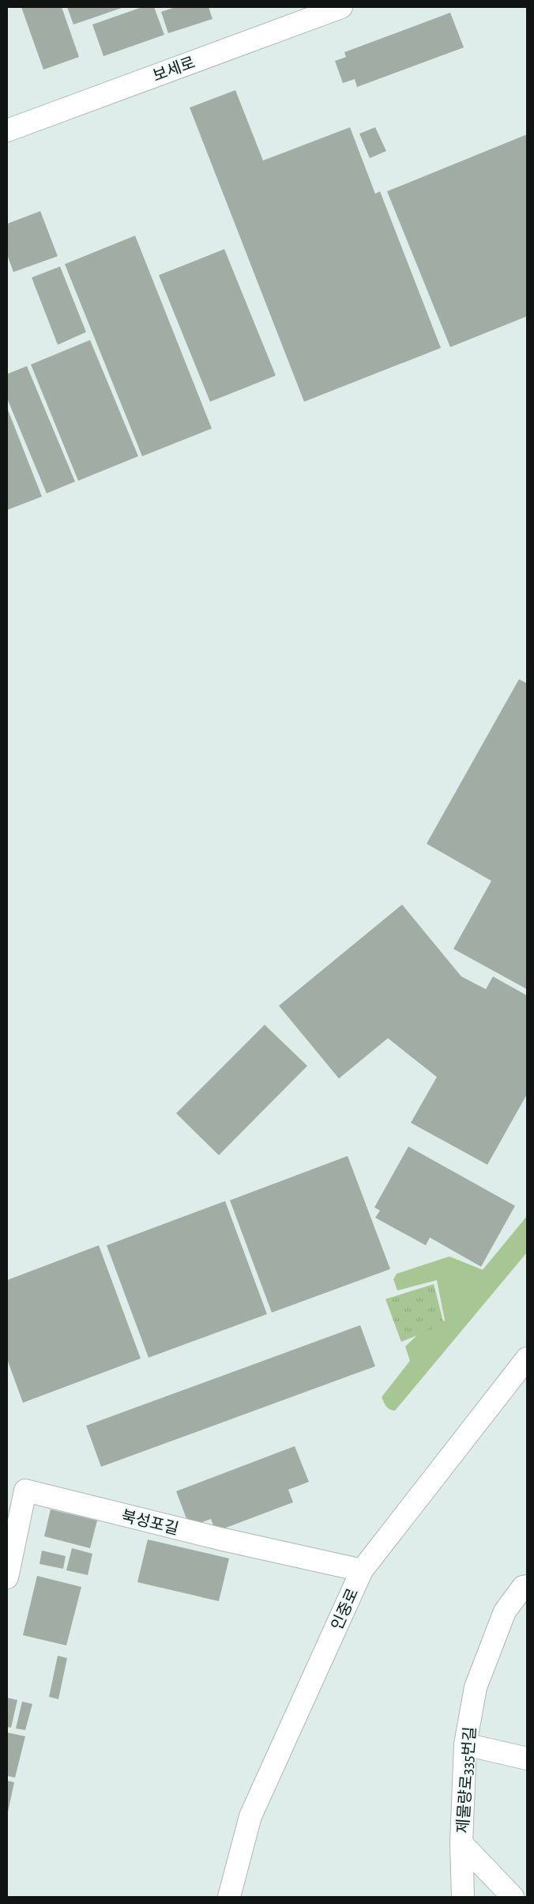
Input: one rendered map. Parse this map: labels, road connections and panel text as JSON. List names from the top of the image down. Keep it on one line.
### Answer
{"streets":{"street":["보세로","북성포길","인중로","제물량로335번길"]},"crossings":[["북성포길","인중로"]]}
